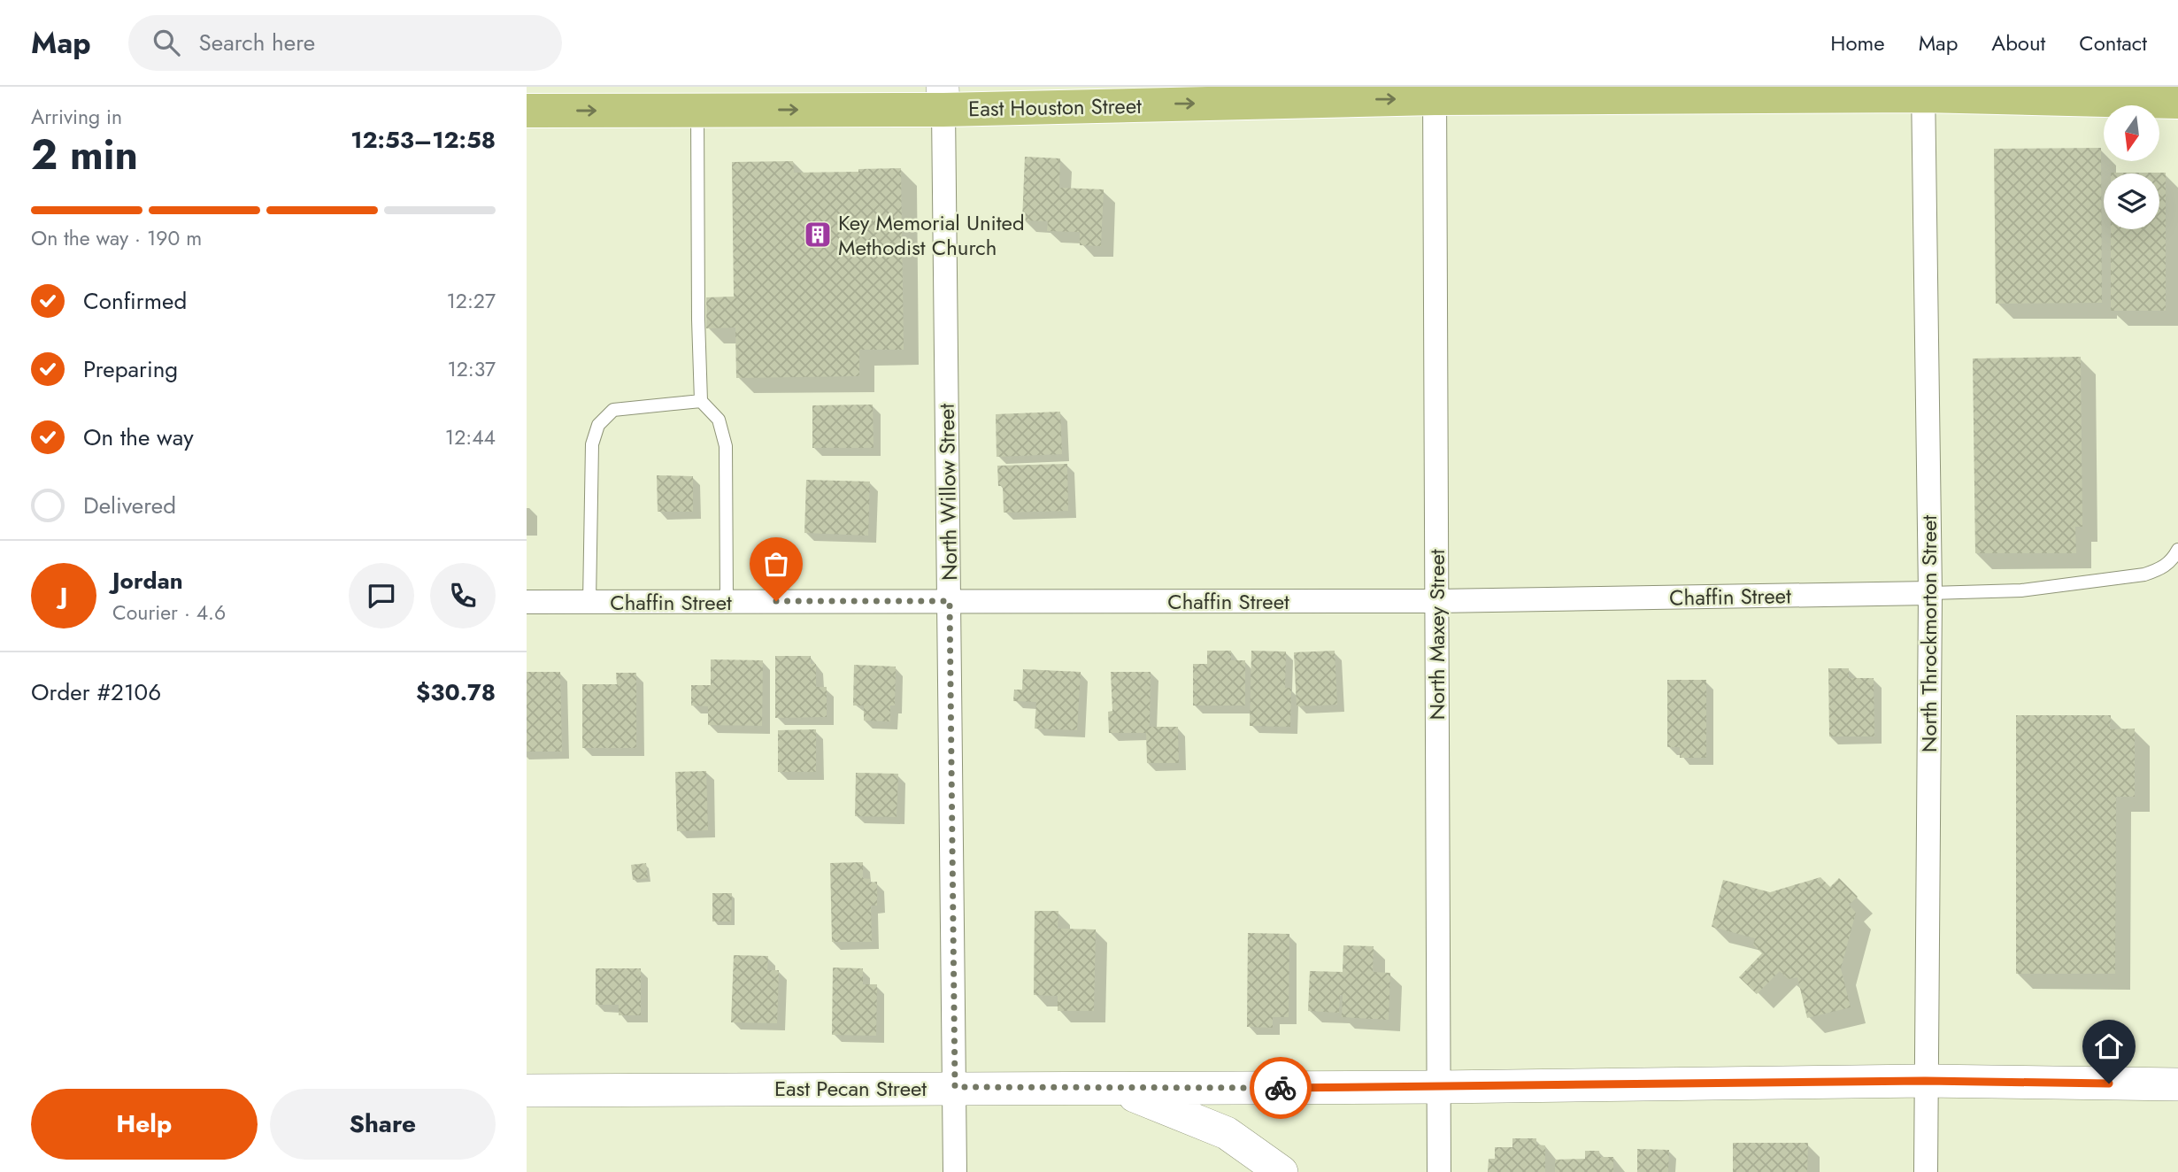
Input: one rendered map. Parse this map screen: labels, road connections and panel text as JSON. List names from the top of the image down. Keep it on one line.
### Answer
{"streets":{"main road":["East Houston Street"],"street":["North Willow Street","Chaffin Street","North Throckmorton Street","North Maxey Street","East Pecan Street"]},"crossings":[["East Houston Street","North Willow Street"],["East Houston Street","North Throckmorton Street"],["East Houston Street","North Maxey Street"],["North Willow Street","Chaffin Street"],["North Willow Street","East Pecan Street"],["Chaffin Street","North Throckmorton Street"],["Chaffin Street","North Maxey Street"],["North Throckmorton Street","East Pecan Street"],["North Maxey Street","East Pecan Street"]],"one_way":["East Houston Street"],"places":{"building":["Key Memorial United Methodist Church"]},"north":"bottom","page":{"header":"Map","search":"Search here","nav":["Home","Map","About","Contact"],"heading":["2 min","Arriving in","12:53–12:58"],"panel":["Jordan","Courier · 4.6","Order #2106","$30.78"],"bar":"On the way · 190 m","list":[["Confirmed","12:27"],["Preparing","12:37"],["On the way","12:44"],"Delivered"],"round":"J","buttons":["Help","Share"]}}
